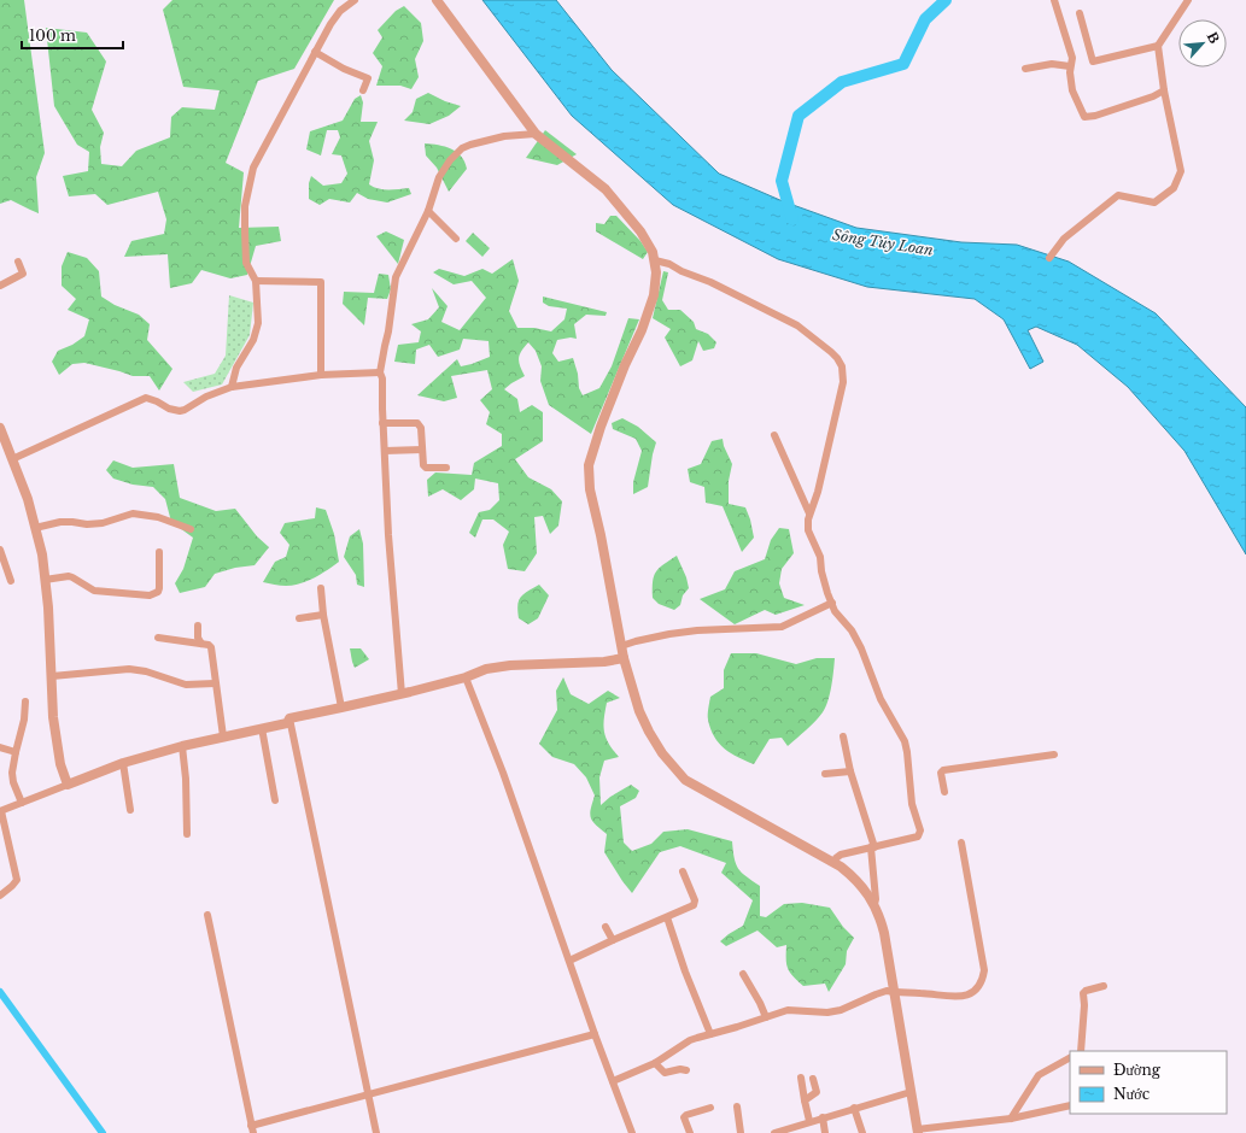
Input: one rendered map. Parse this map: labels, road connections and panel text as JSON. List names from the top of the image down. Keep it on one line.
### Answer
{"water":["Sông Túy Loan"],"legend":["Đường","Nước"],"scale_bar":"100 m","north":"top right"}
